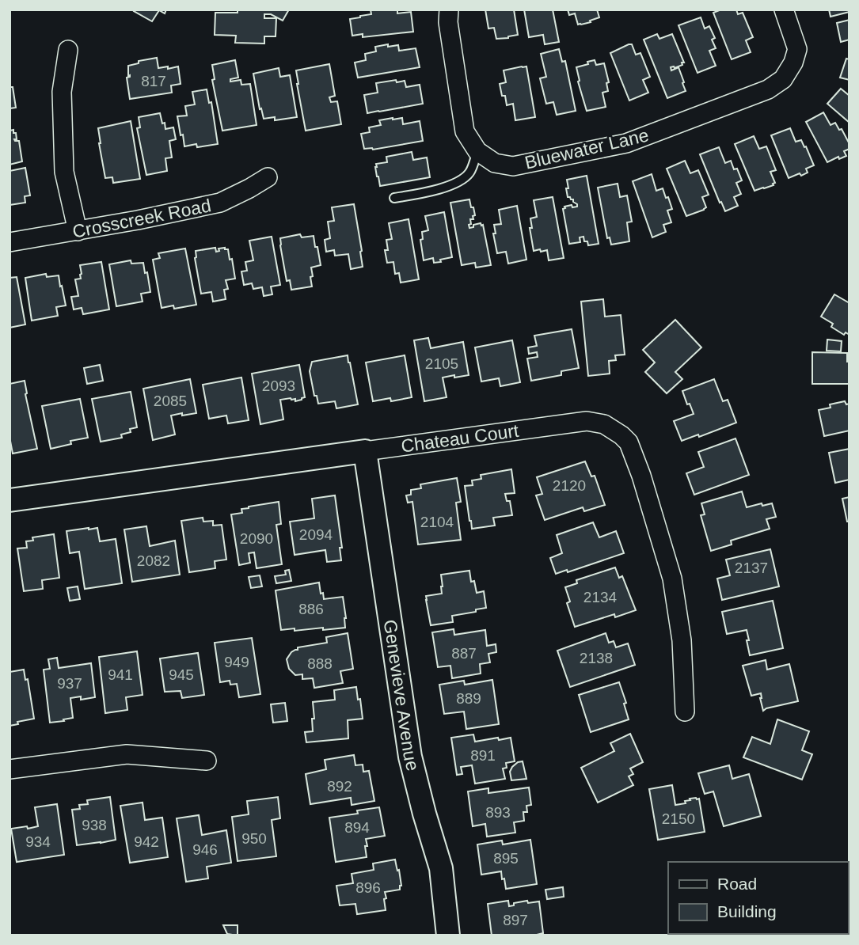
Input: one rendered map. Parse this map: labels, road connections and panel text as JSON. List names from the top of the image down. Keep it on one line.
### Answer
{"streets":{"street":["Bluewater Lane","Crosscreek Road","Chateau Court","Genevieve Avenue"]},"crossings":[["Chateau Court","Genevieve Avenue"]],"house_numbers":["817","2105","2093","2085","2120","2104","2094","2090","2082","2137","2134","886","887","2138","949","888","941","945","937","889","891","892","893","2150","938","894","950","934","942","946","895","896","897"],"legend":["Road","Building"]}
